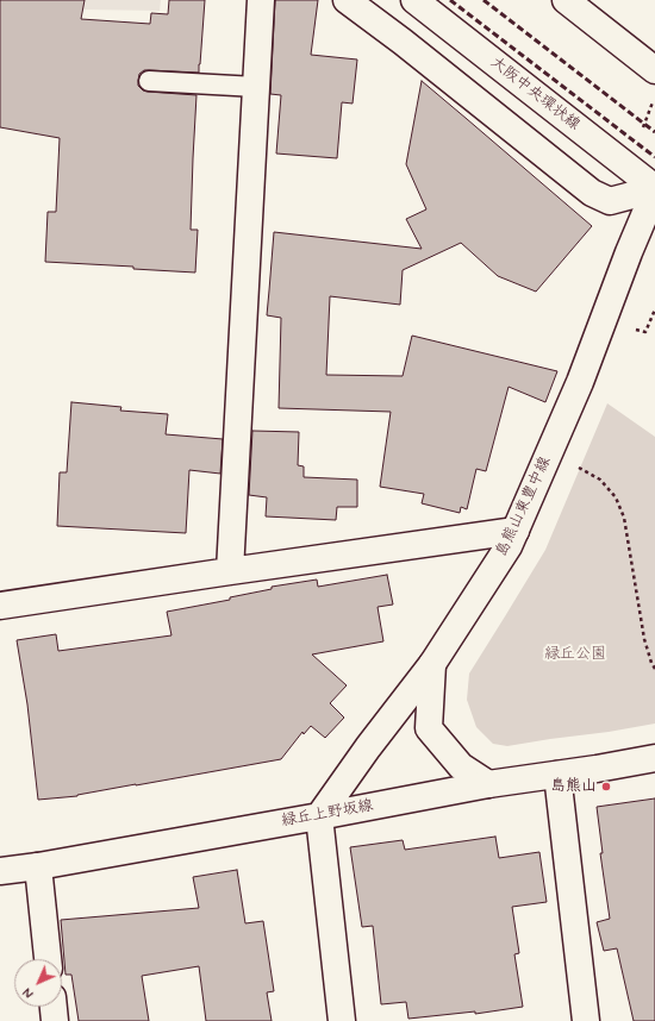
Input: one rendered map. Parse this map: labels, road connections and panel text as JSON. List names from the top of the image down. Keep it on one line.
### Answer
{"streets":{"main road":["大阪中央環状線","島熊山東豊中線","緑丘上野坂線"]},"crossings":[["大阪中央環状線","島熊山東豊中線"],["島熊山東豊中線","緑丘上野坂線"]],"parks":["緑丘公園"],"places":["島熊山"],"north":"bottom left"}
